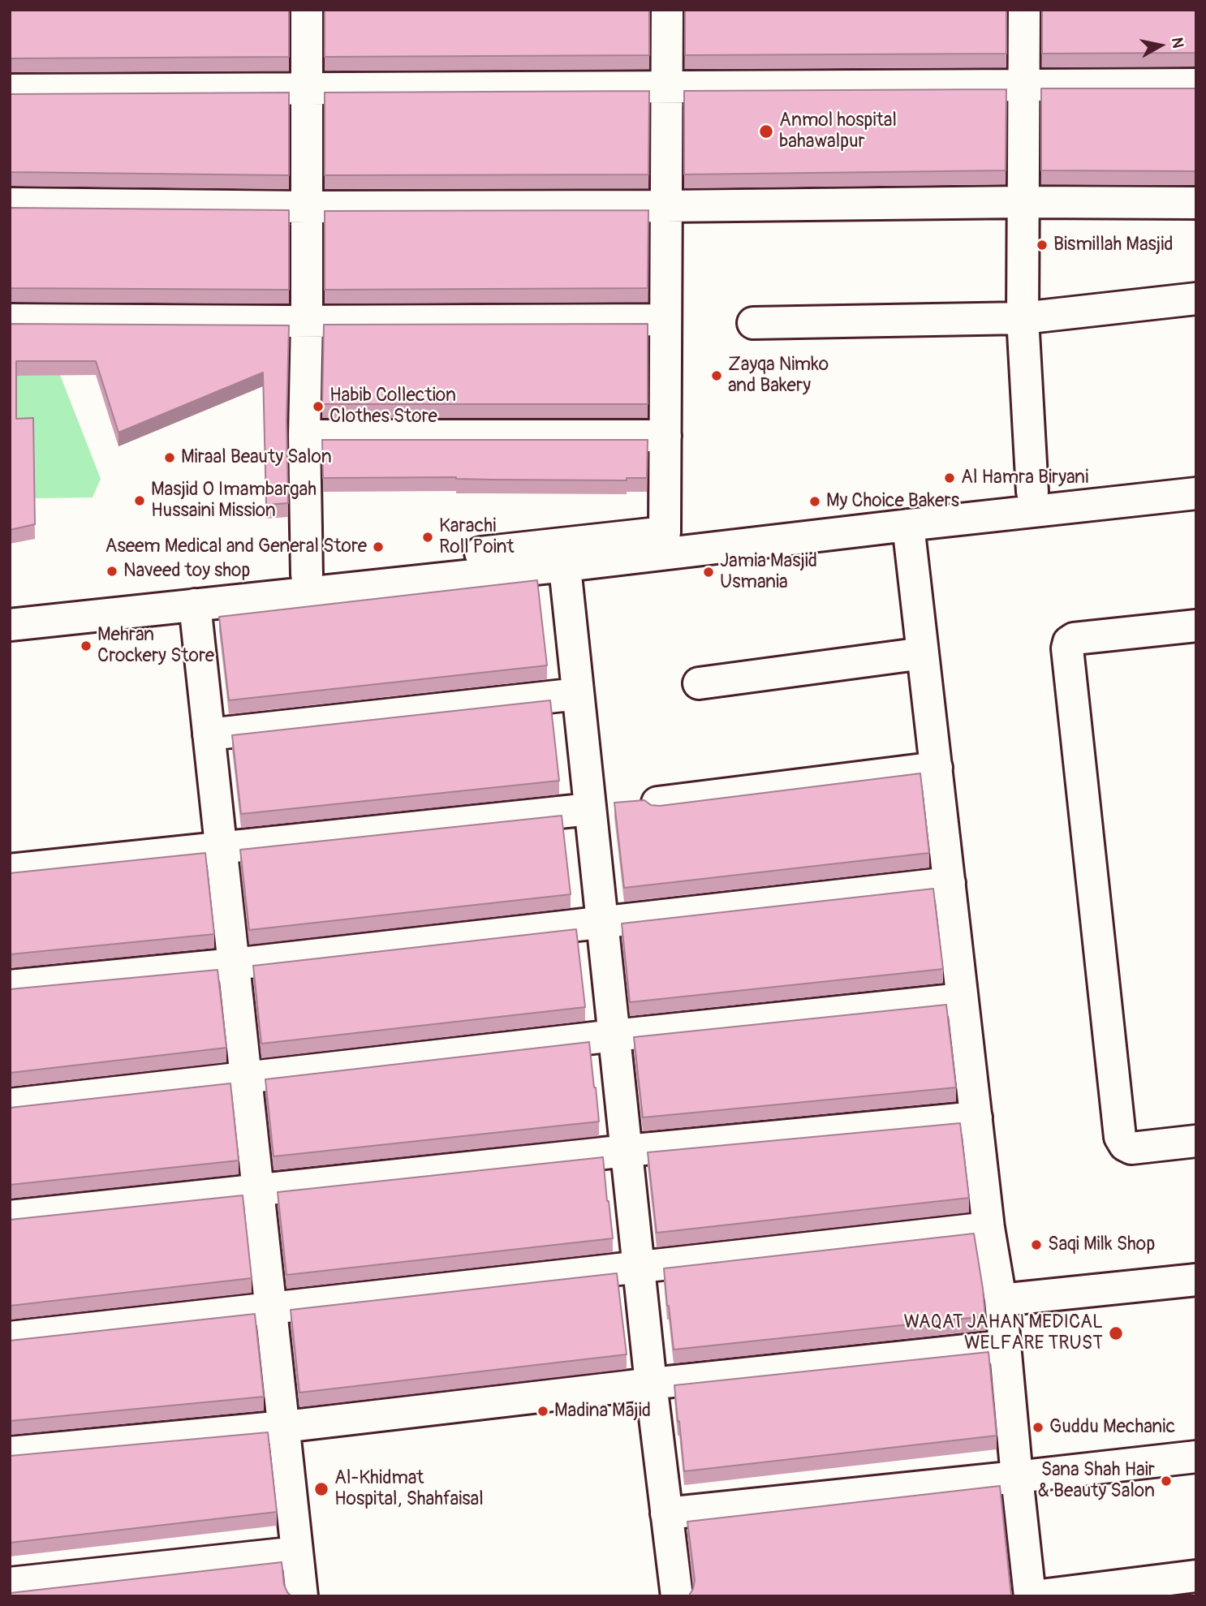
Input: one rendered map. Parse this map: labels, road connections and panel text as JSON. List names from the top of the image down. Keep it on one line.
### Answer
{"places":["Anmol hospital bahawalpur","Bismillah Masjid","Zayqa Nimko and Bakery","Habib Collection Clothes Store","Miraal Beauty Salon","Al Hamra Biryani","Masjid O Imambargah Hussaini Mission","My Choice Bakers","Karachi Roll Point","Aseem Medical and General Store","Naveed toy shop","Jamia Masjid Usmania","Mehran Crockery Store","Saqi Milk Shop","WAQAT JAHAN MEDICAL WELFARE TRUST","Madina Majid","Guddu Mechanic","Sana Shah Hair & Beauty Salon","Al-Khidmat Hospital, Shahfaisal"],"north":"right"}
